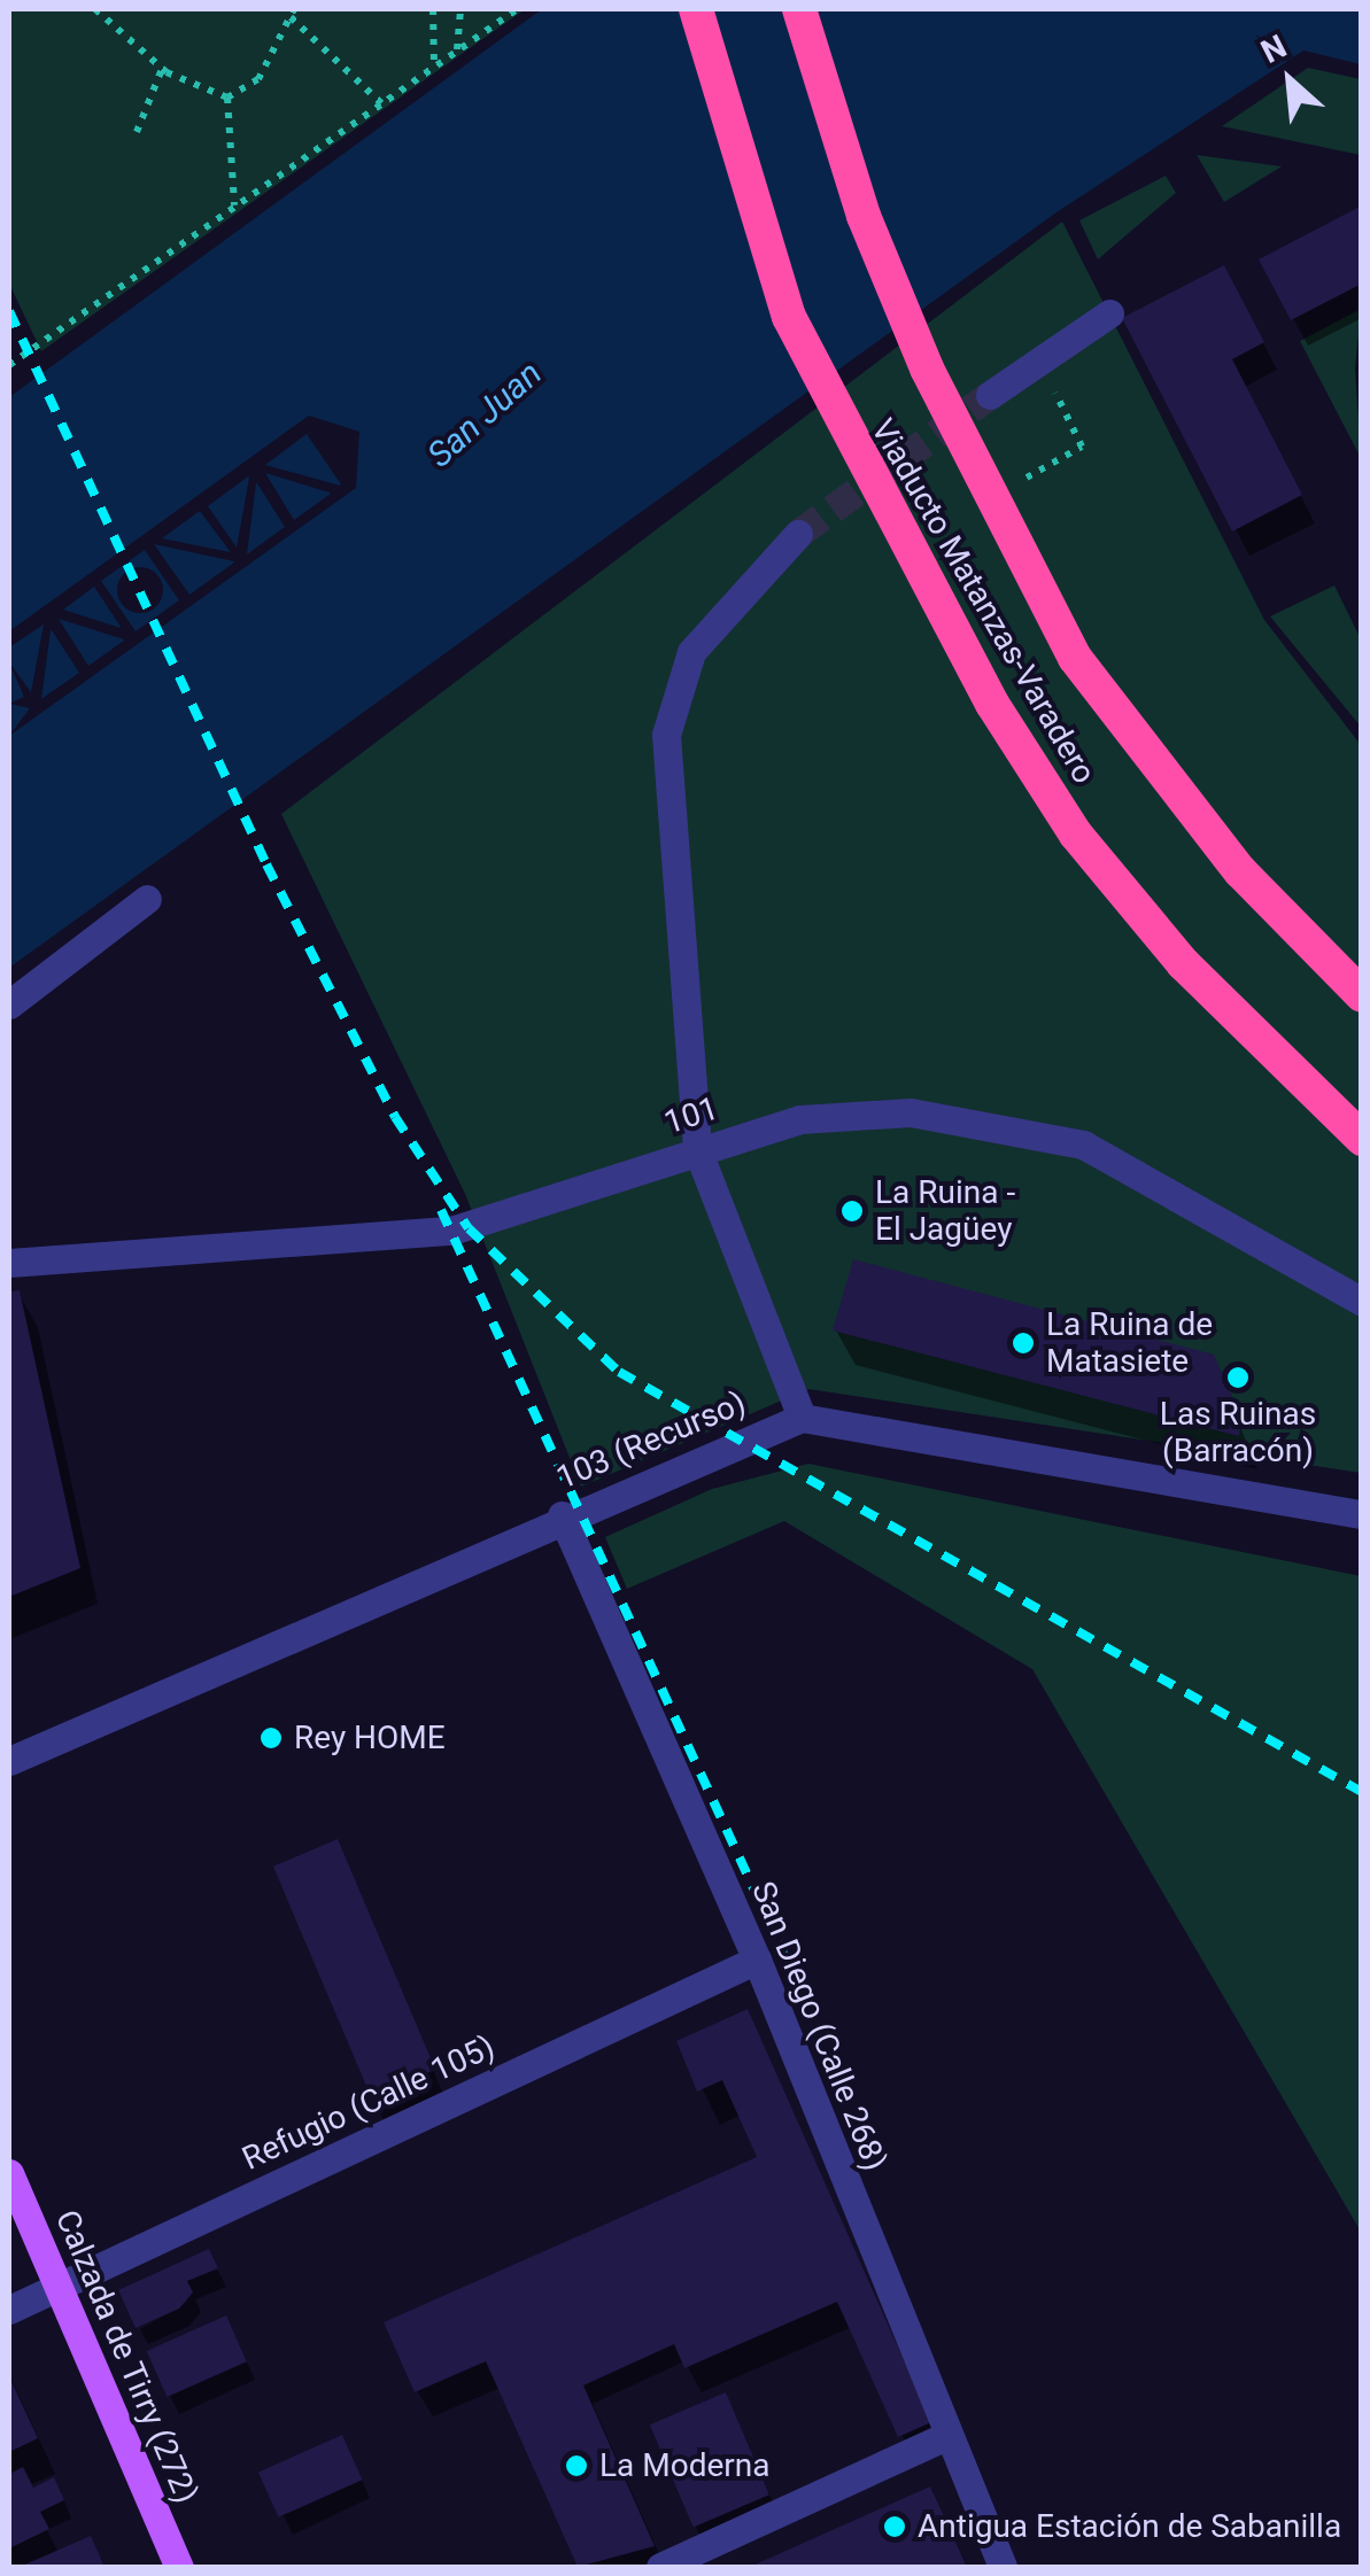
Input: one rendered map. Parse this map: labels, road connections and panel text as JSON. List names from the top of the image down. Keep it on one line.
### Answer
{"streets":{"highway":["Viaducto Matanzas-Varadero"],"main road":["Calzada de Tirry (272)"],"street":["101","103 (Recurso)","San Diego (Calle 268)","Refugio (Calle 105)"]},"crossings":[["103 (Recurso)","San Diego (Calle 268)"],["San Diego (Calle 268)","Refugio (Calle 105)"],["Refugio (Calle 105)","Calzada de Tirry (272)"]],"water":["San Juan"],"places":["La Ruina - El Jagüey","La Ruina de Matasiete","Las Ruinas (Barracón)","Rey HOME","La Moderna","Antigua Estación de Sabanilla"],"north":"top left"}
